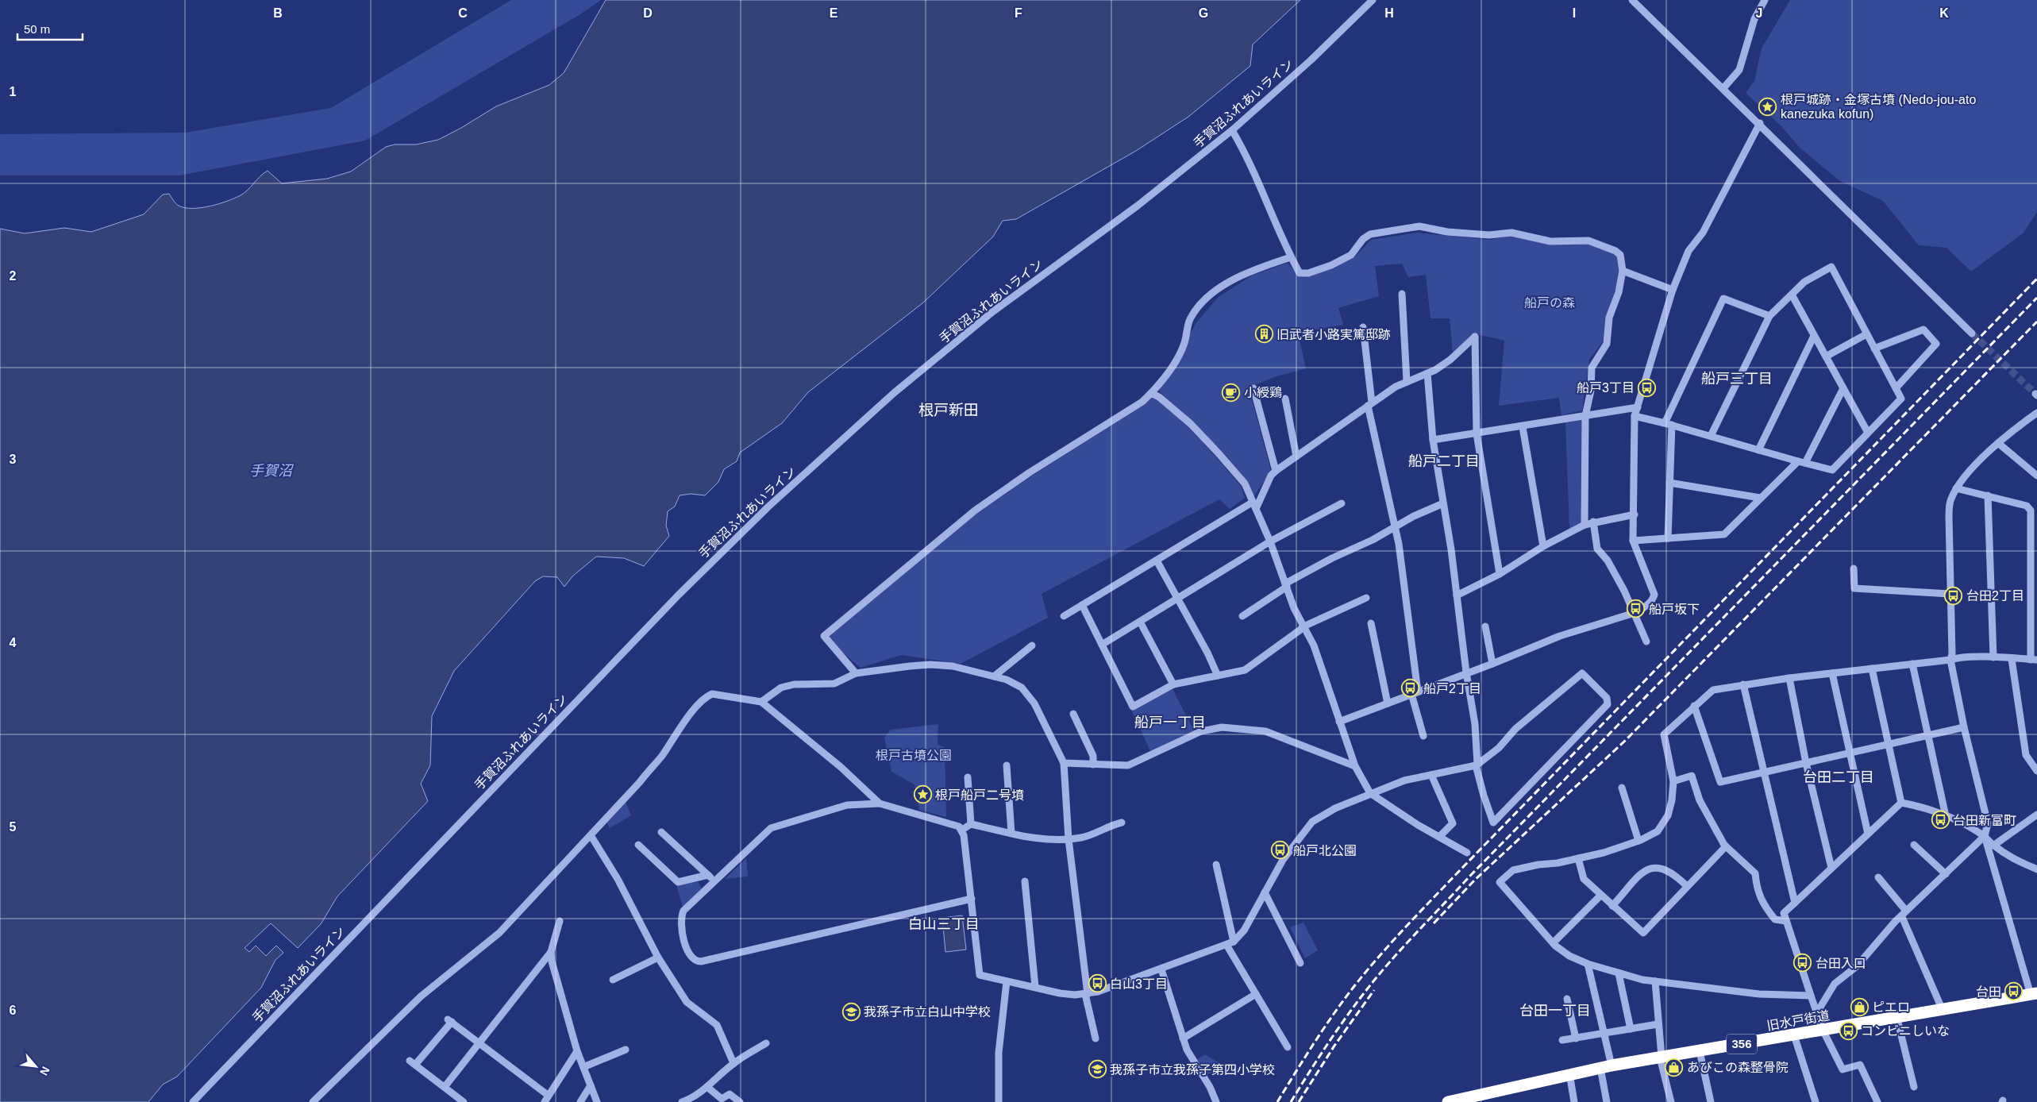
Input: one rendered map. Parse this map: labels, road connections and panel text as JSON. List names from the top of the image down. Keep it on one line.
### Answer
{"streets":{"highway":["旧水戸街道","356"],"street":["手賀沼ふれあいライン"]},"districts":["船戸三丁目","根戸新田","船戸二丁目","船戸一丁目","台田二丁目","白山三丁目","台田一丁目"],"water":["手賀沼"],"parks":["船戸の森","根戸古墳公園"],"places":{"place":["根戸城跡・金塚古墳 (Nedo-jou-ato kanezuka kofun)","根戸船戸二号墳"],"building":["旧武者小路実篤邸跡"],"bus stop":["船戸3丁目","台田2丁目","船戸坂下","船戸2丁目","台田新富町","船戸北公園","台田入口","白山3丁目","台田","コンビニしいな"],"cafe":["小綬鶏"],"shop":["ピエロ","あびこの森整骨院"],"school or university":["我孫子市立白山中学校","我孫子市立我孫子第四小学校"]},"scale_bar":"50 m","north":"bottom right","grid":{"columns":["B","C","D","E","F","G","H","I","J","K"],"rows":["1","2","3","4","5","6"]}}
